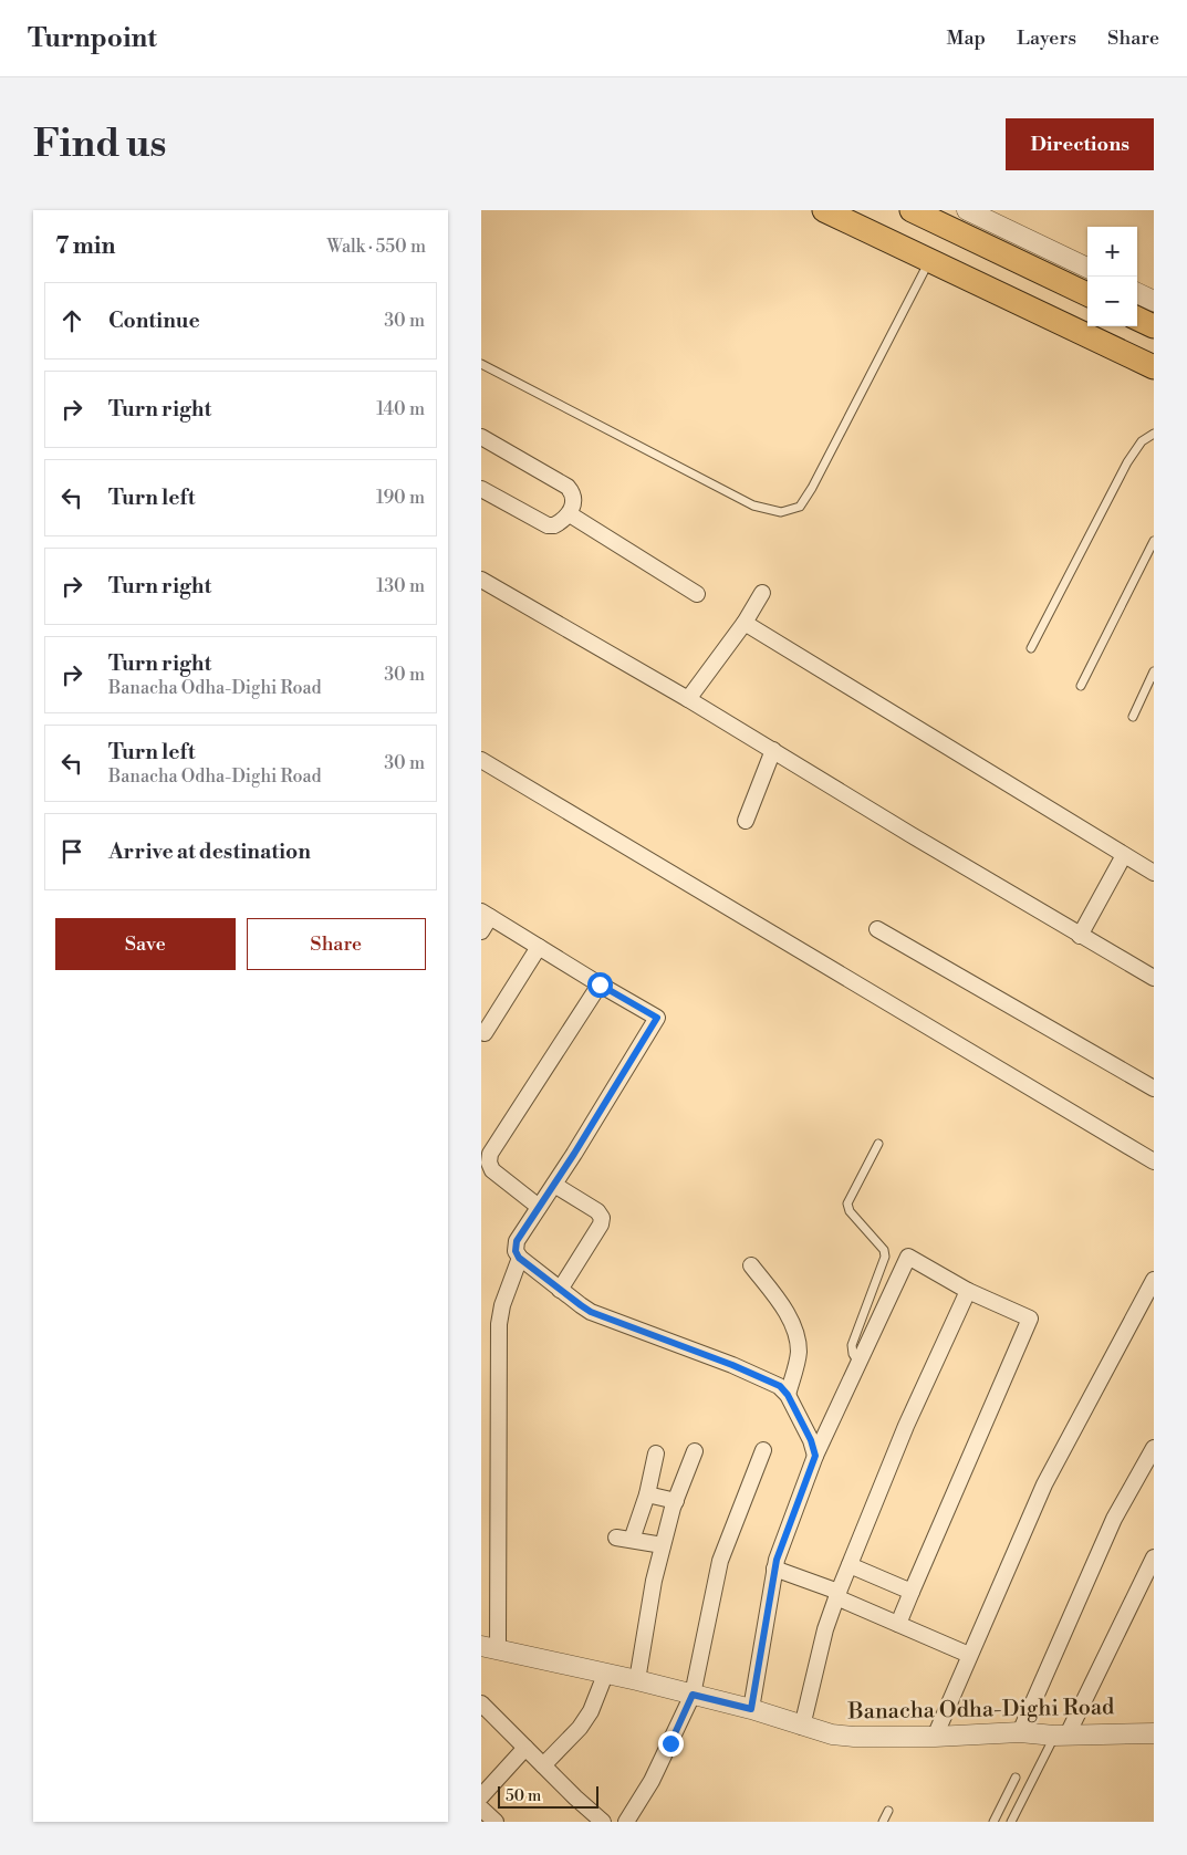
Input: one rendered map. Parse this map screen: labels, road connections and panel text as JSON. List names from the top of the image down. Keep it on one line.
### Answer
{"streets":{"street":["Banacha Odha-Dighi Road"]},"scale_bar":"50 m","page":{"header":"Turnpoint","nav":["Map","Layers","Share"],"buttons":["Directions",["Save","Share"]],"title":"Find us","heading":["7 min","Walk · 550 m"],"map_buttons":["+","−"],"list":[["Continue","30 m"],["Turn right","140 m"],["Turn left","190 m"],["Turn right","130 m"],["Turn right","Banacha Odha-Dighi Road","30 m"],["Turn left","Banacha Odha-Dighi Road","30 m"],"Arrive at destination"],"scale":"50 m"}}
